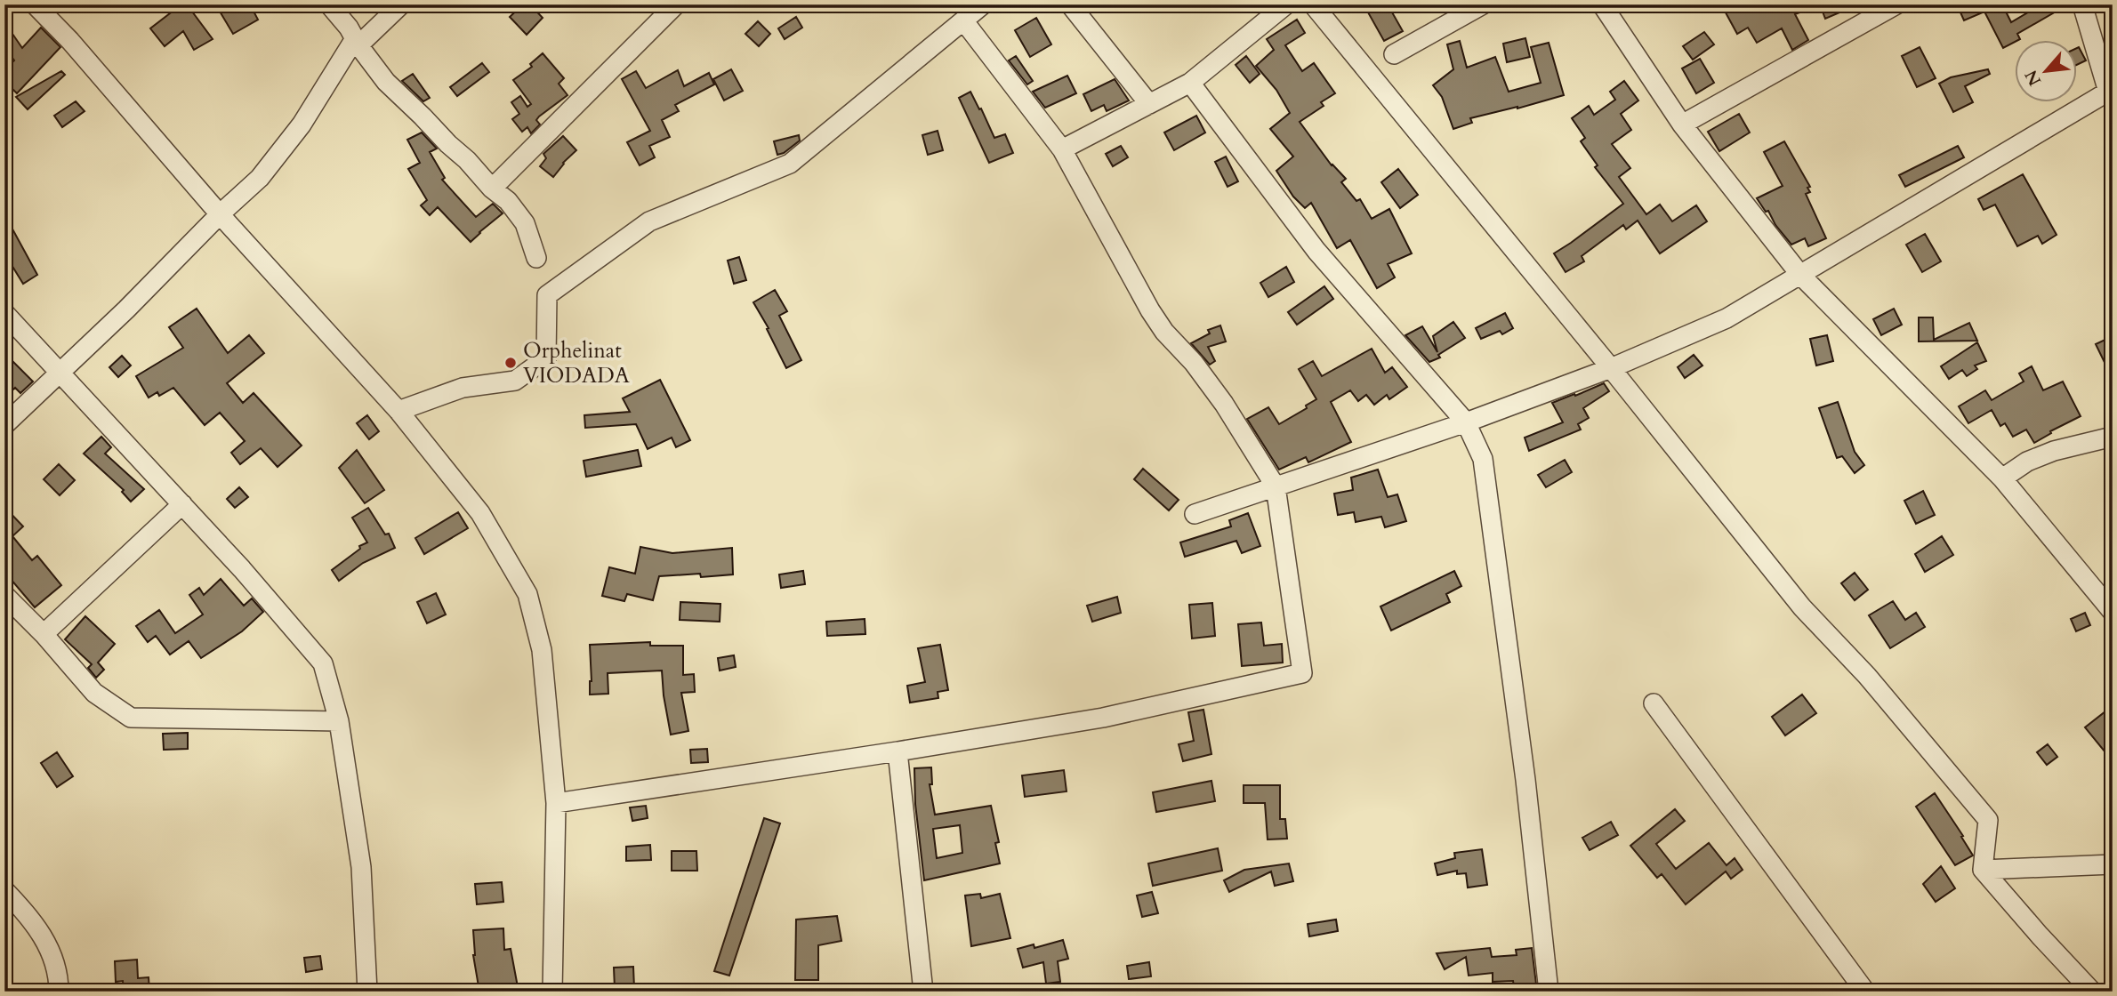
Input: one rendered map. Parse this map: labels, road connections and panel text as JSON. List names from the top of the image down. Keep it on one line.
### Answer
{"places":["Orphelinat VIODADA"],"north":"bottom left"}
